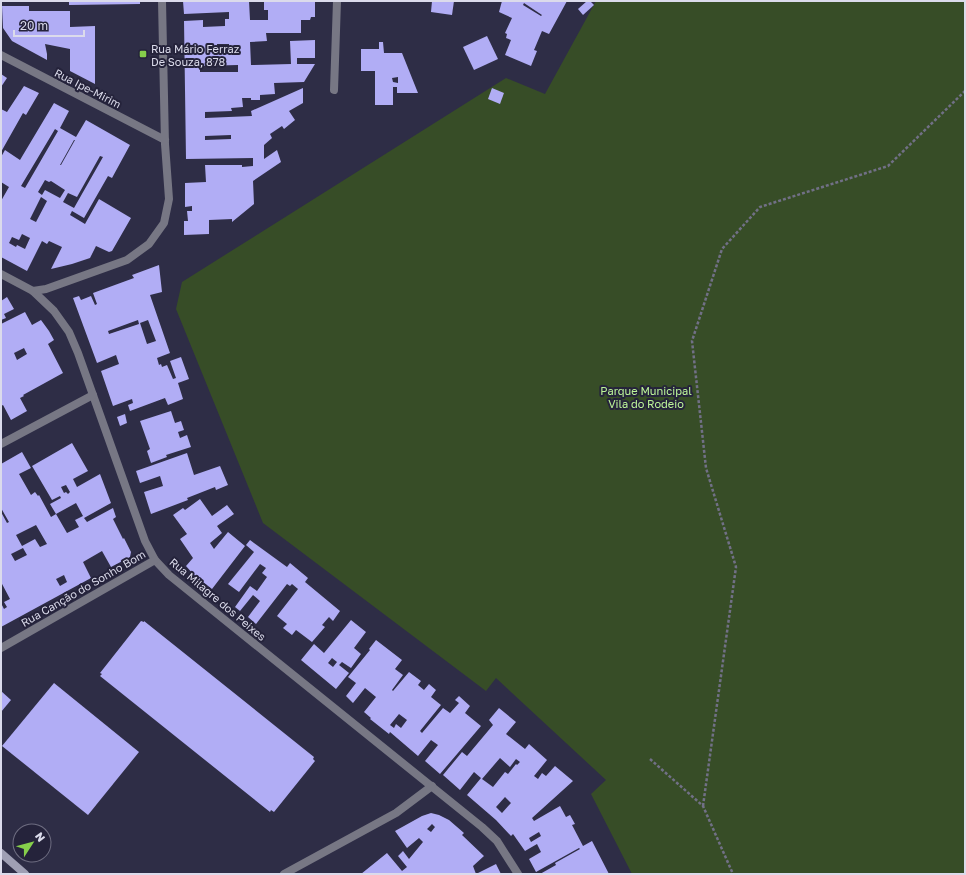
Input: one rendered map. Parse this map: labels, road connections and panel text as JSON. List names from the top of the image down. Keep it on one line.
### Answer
{"streets":{"street":["Rua Ipe-Mirim","Rua Canção do Sonho Bom","Rua Milagre dos Peixes"]},"crossings":[["Rua Canção do Sonho Bom","Rua Milagre dos Peixes"]],"parks":["Parque Municipal Vila do Rodeio"],"places":{"transit":["Rua Mário Ferraz De Souza, 878"]},"scale_bar":"20 m","north":"top right"}
